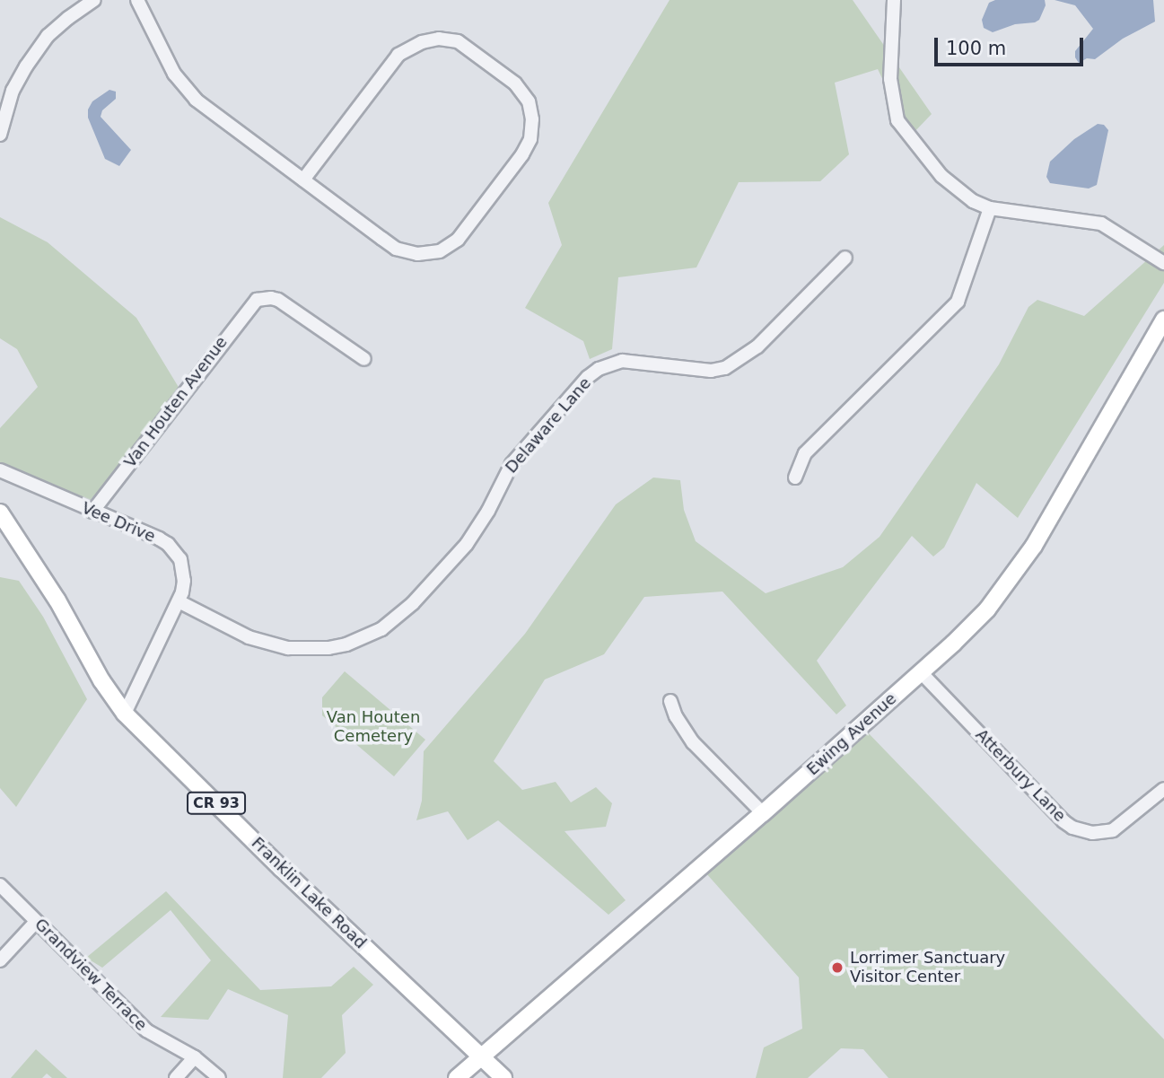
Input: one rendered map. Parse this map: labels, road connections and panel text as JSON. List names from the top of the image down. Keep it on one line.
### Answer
{"streets":{"main road":["Ewing Avenue","CR 93","Franklin Lake Road"],"street":["Van Houten Avenue","Delaware Lane","Vee Drive","Atterbury Lane","Grandview Terrace"]},"crossings":[["Van Houten Avenue","Vee Drive"],["Delaware Lane","Vee Drive"],["Vee Drive","Franklin Lake Road"],["Ewing Avenue","Atterbury Lane"],["Ewing Avenue","Franklin Lake Road"]],"parks":["Van Houten Cemetery"],"places":["Lorrimer Sanctuary Visitor Center"],"scale_bar":"100 m"}
